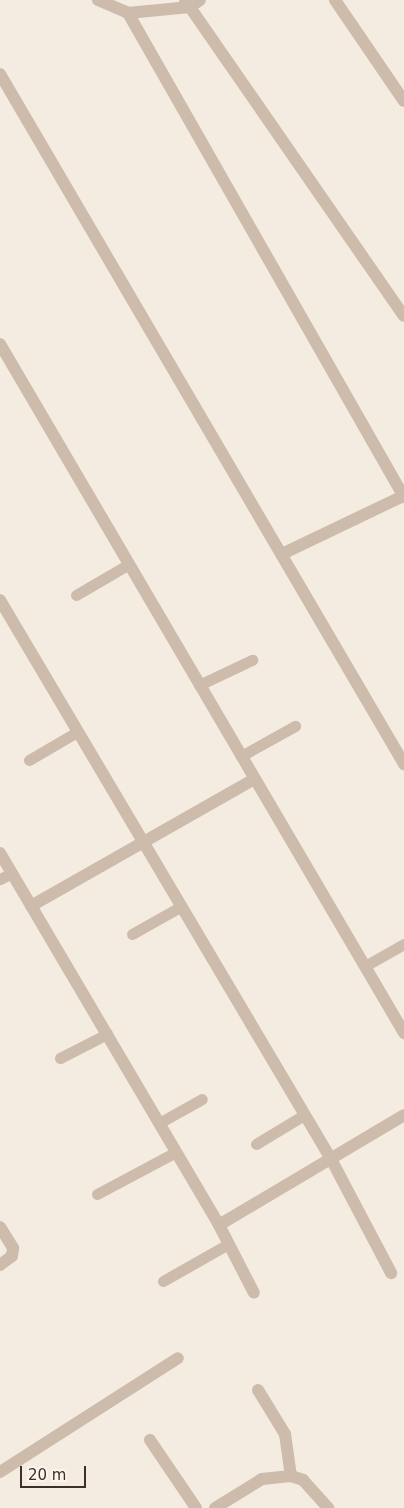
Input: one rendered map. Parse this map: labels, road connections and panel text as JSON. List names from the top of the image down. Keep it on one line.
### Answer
{"scale_bar":"20 m"}
